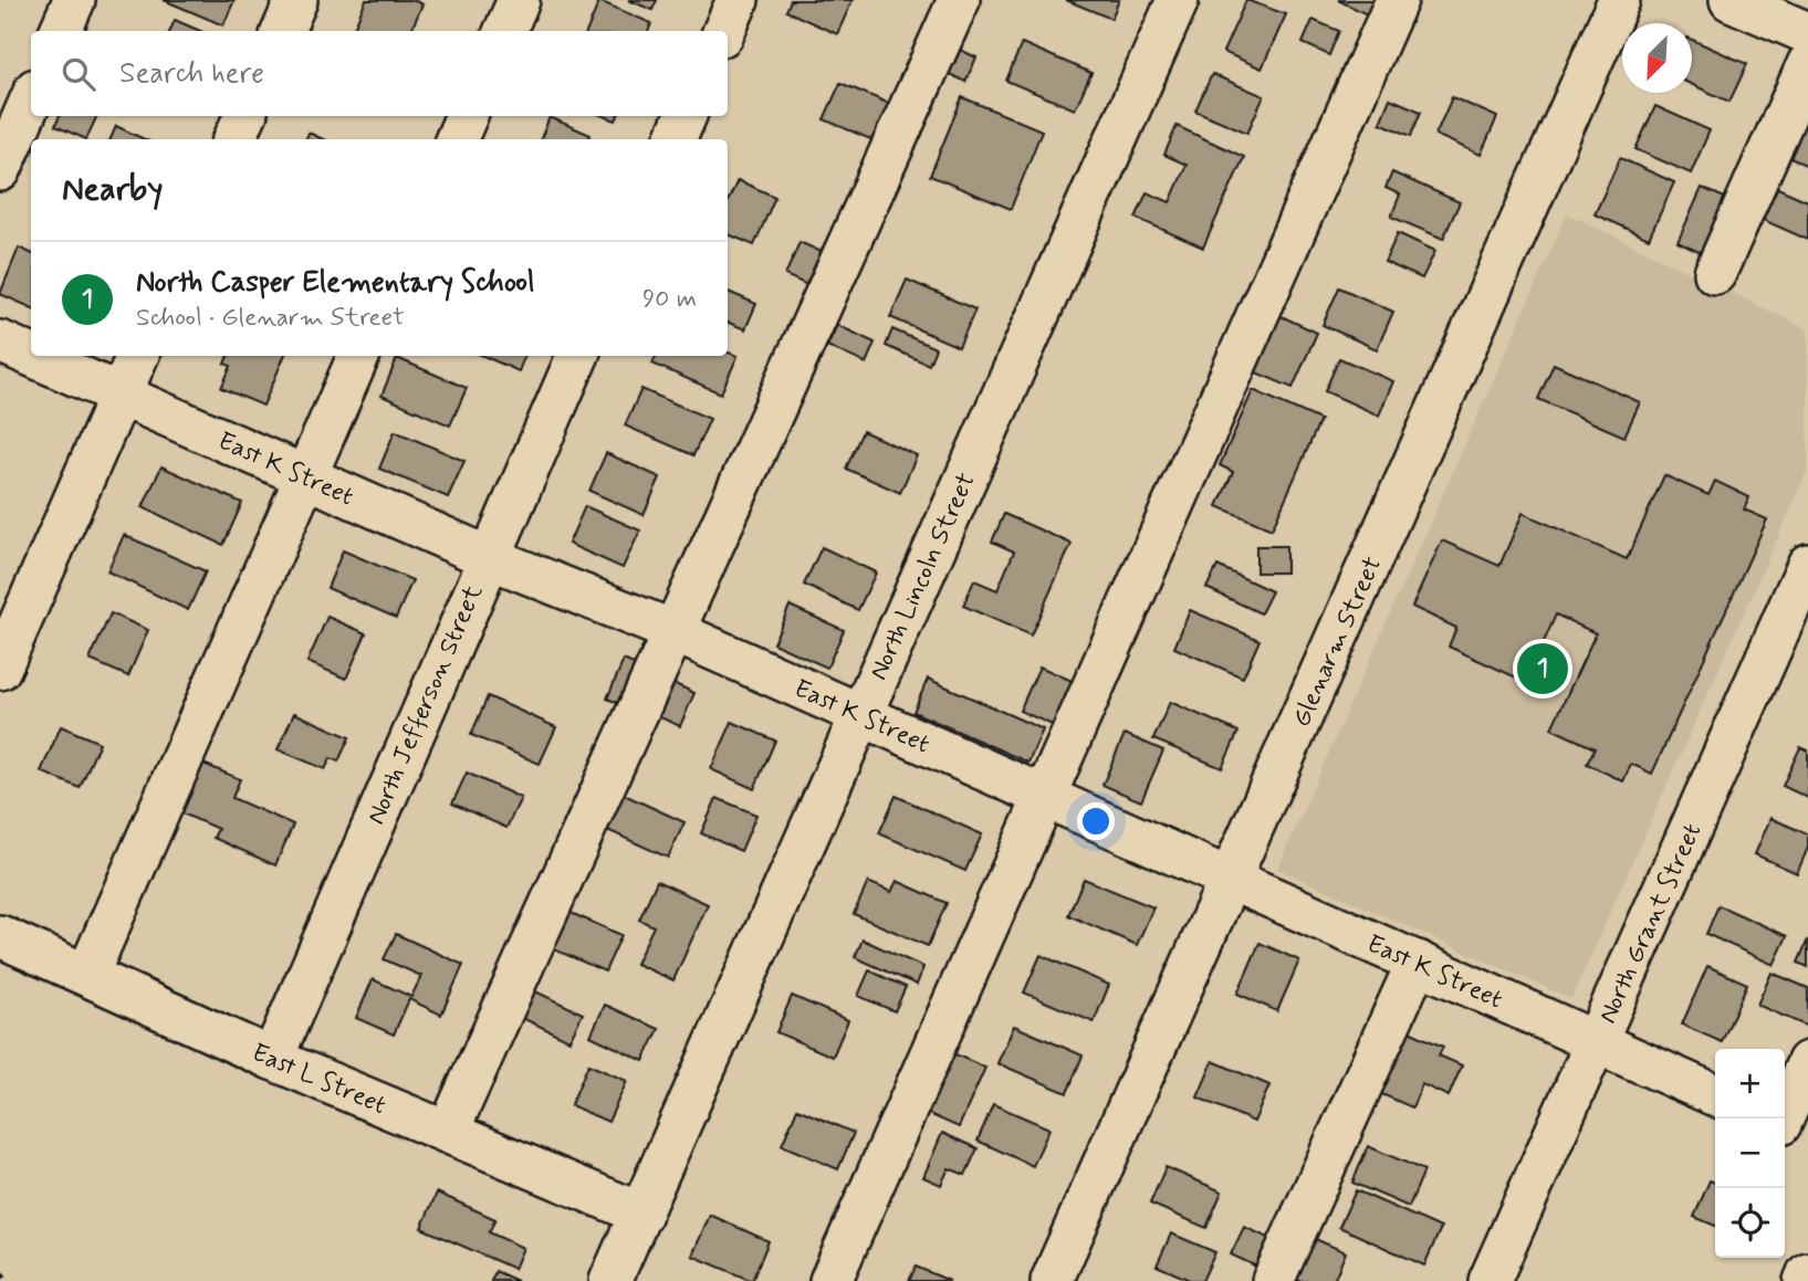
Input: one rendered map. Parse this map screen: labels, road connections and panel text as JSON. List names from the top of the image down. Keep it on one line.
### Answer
{"streets":{"street":["East K Street","North Lincoln Street","Glenarm Street","North Jefferson Street","North Grant Street","East L Street"]},"crossings":[["East K Street","North Lincoln Street"],["East K Street","Glenarm Street"],["East K Street","North Jefferson Street"],["East K Street","North Grant Street"],["North Lincoln Street","East L Street"],["North Jefferson Street","East L Street"]],"north":"bottom left","page":{"search":"Search here","heading":"Nearby","list":[{"mark":"1","name":"North Casper Elementary School","note":"School · Glenarm Street","value":"90 m"}],"pins":"1","map_buttons":["+","−"]}}
